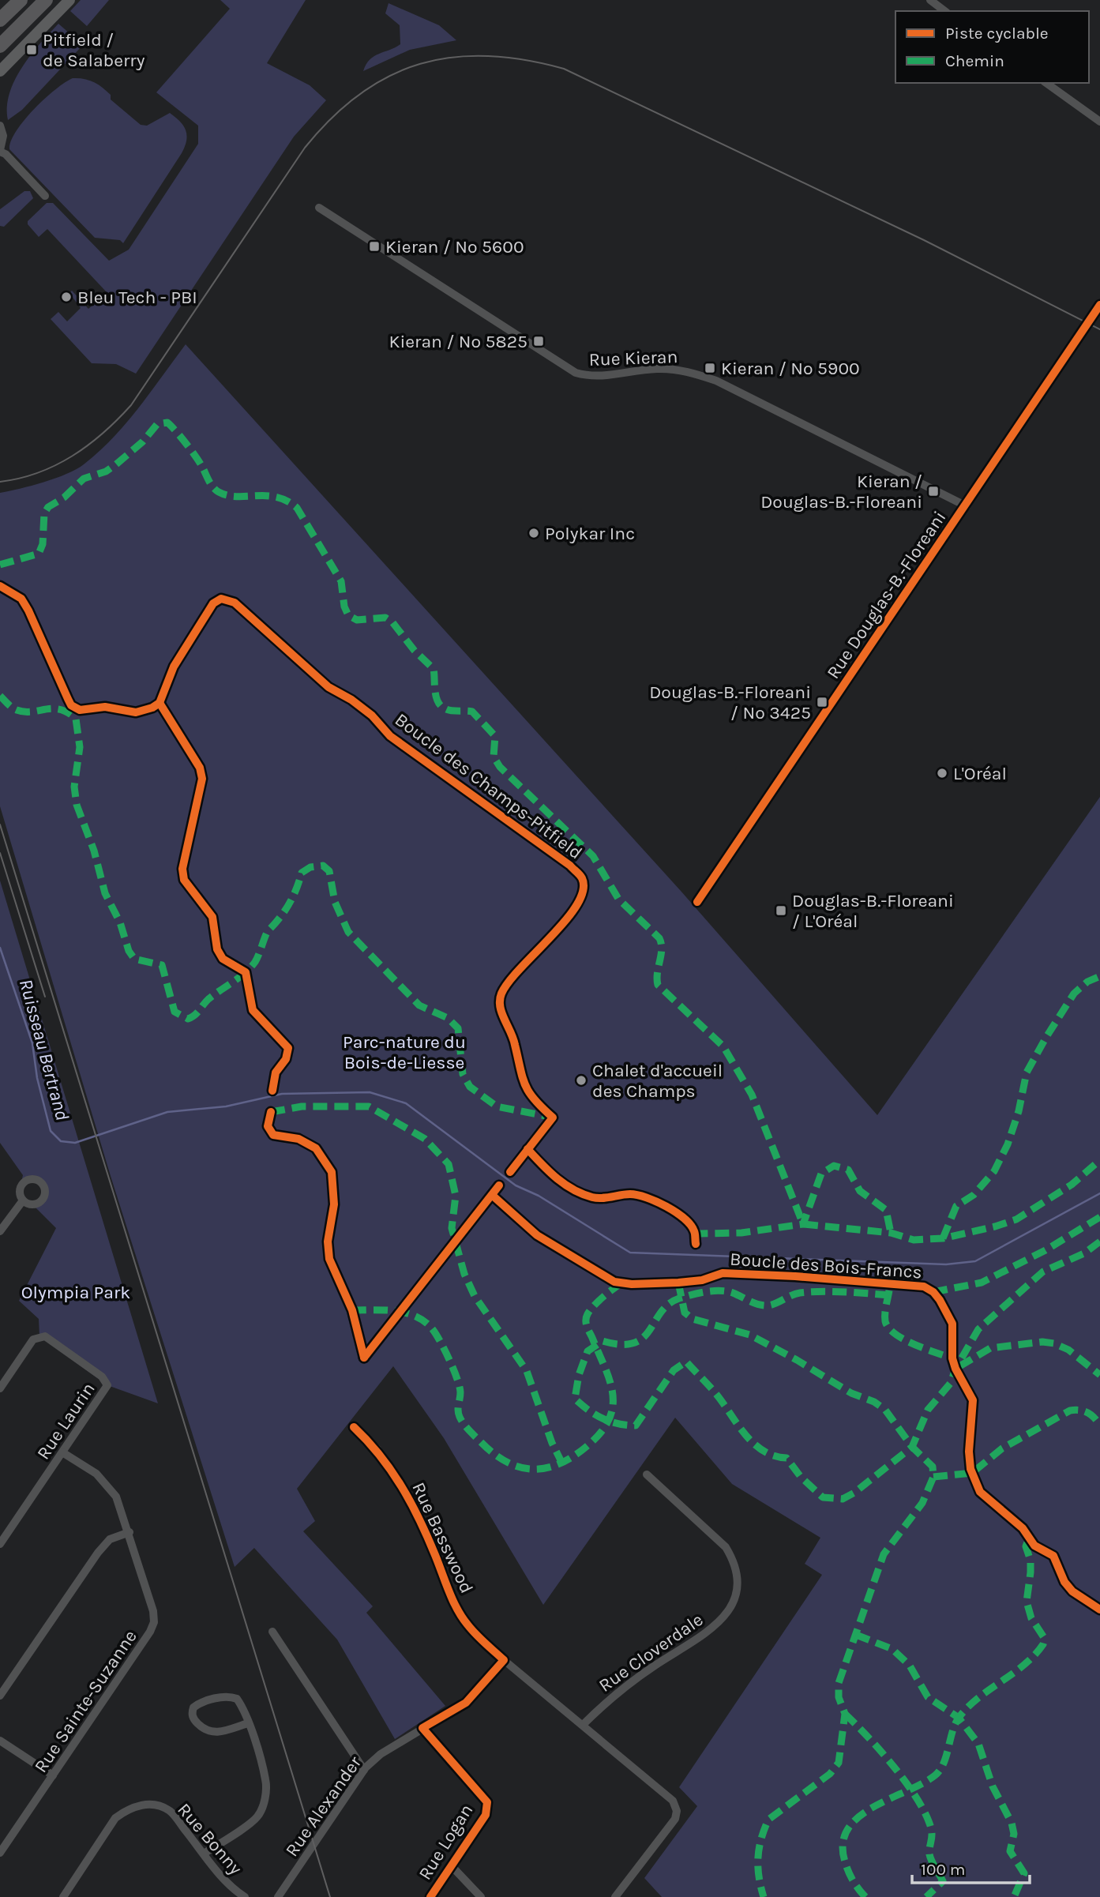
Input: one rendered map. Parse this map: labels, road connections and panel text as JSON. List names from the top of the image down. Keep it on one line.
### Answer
{"streets":{"street":["Rue Kieran","Rue Douglas-B.-Floreani","Rue Laurin","Rue Basswood","Rue Cloverdale","Rue Sainte-Suzanne","Rue Alexander","Rue Bonny","Rue Logan"],"cycle path":["Boucle des Champs-Pitfield","Boucle des Bois-Francs"]},"crossings":[["Rue Kieran","Rue Douglas-B.-Floreani"],["Rue Laurin","Rue Sainte-Suzanne"],["Rue Basswood","Rue Cloverdale"],["Rue Basswood","Rue Alexander"],["Rue Alexander","Rue Logan"]],"water":["Ruisseau Bertrand"],"parks":["Parc-nature du Bois-de-Liesse","Olympia Park"],"places":{"transit":["Pitfield / de Salaberry","Kieran / No 5600","Kieran / No 5825","Kieran / No 5900","Kieran / Douglas-B.-Floreani","Douglas-B.-Floreani / No 3425","Douglas-B.-Floreani / L'Oréal"],"other":["Bleu Tech - PBI","Polykar Inc","L'Oréal","Chalet d'accueil des Champs"]},"legend":["Piste cyclable","Chemin"],"scale_bar":"100 m"}
